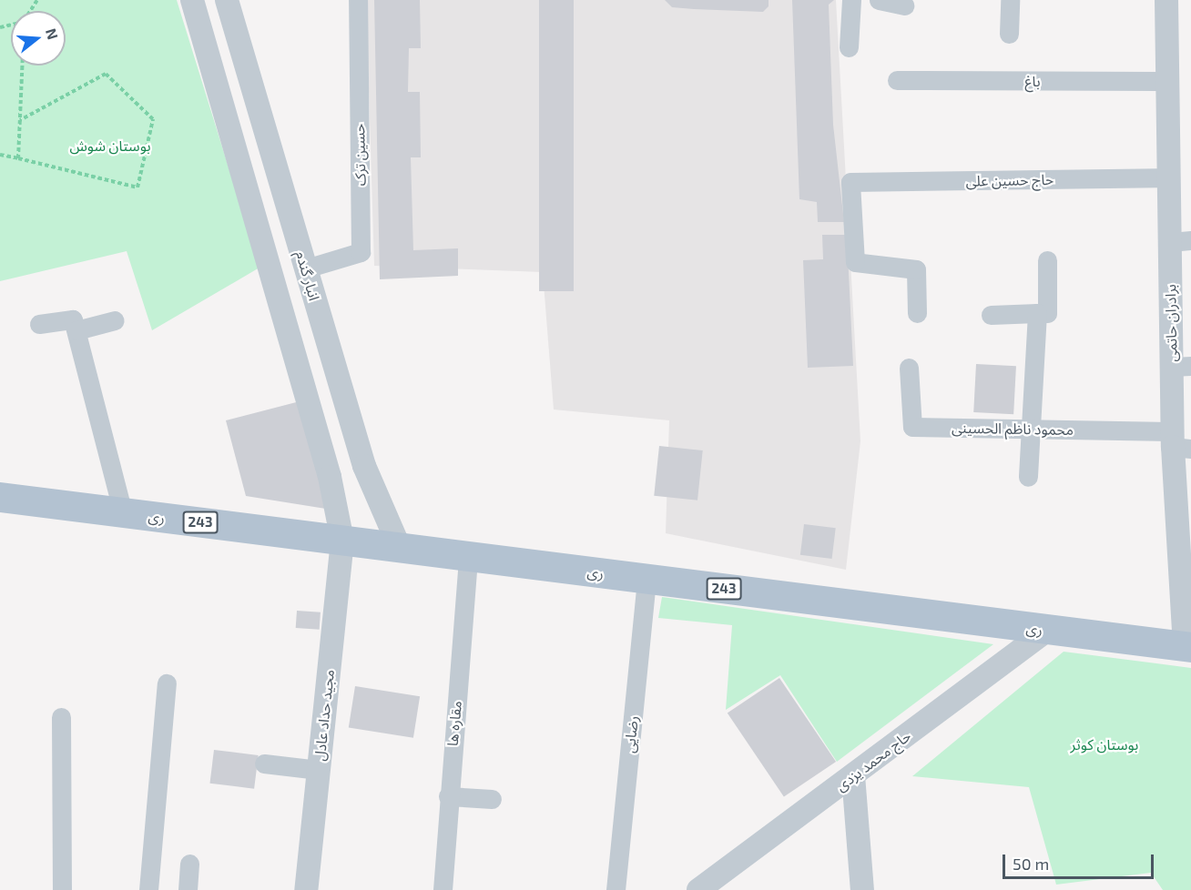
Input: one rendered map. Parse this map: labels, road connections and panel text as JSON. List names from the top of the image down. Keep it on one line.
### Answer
{"streets":{"main road":["ری","243"],"street":["باغ","حسین ترک","حاج حسین علی","انبار گندم","برادران حاتمی","محمود ناظم الحسینی","مجید حداد عادل","مقاره ها","رضایی","حاج محمد یزدی"]},"crossings":[["باغ","برادران حاتمی"],["حسین ترک","انبار گندم"],["حاج حسین علی","برادران حاتمی"],["انبار گندم","ری"],["برادران حاتمی","محمود ناظم الحسینی"],["برادران حاتمی","ری"],["ری","مجید حداد عادل"],["ری","مقاره ها"],["ری","رضایی"],["ری","حاج محمد یزدی"]],"parks":["بوستان شوش","بوستان کوثر"],"scale_bar":"50 m","north":"right"}
